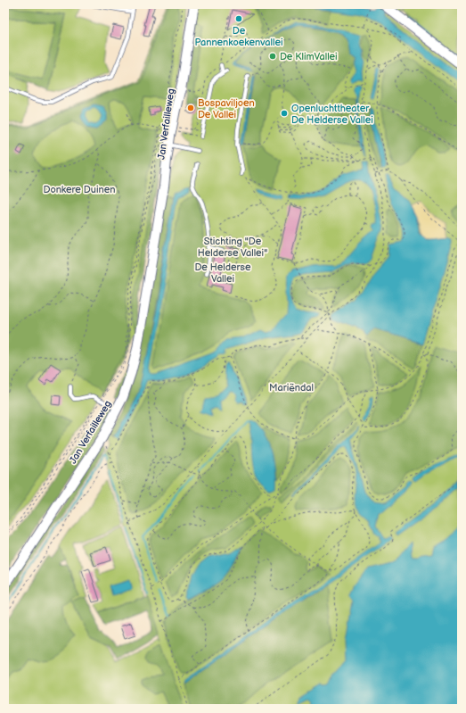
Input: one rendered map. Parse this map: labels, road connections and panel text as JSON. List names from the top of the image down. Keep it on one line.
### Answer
{"streets":{"street":["Jan Verfailleweg"]},"parks":["Donkere Duinen","Stichting \"De Helderse Vallei\"","De Helderse Vallei","Mariëndal"],"places":["De Pannenkoekenvallei","De KlimVallei","Bospaviljoen De Vallei","Openluchttheater De Helderse Vallei"]}
